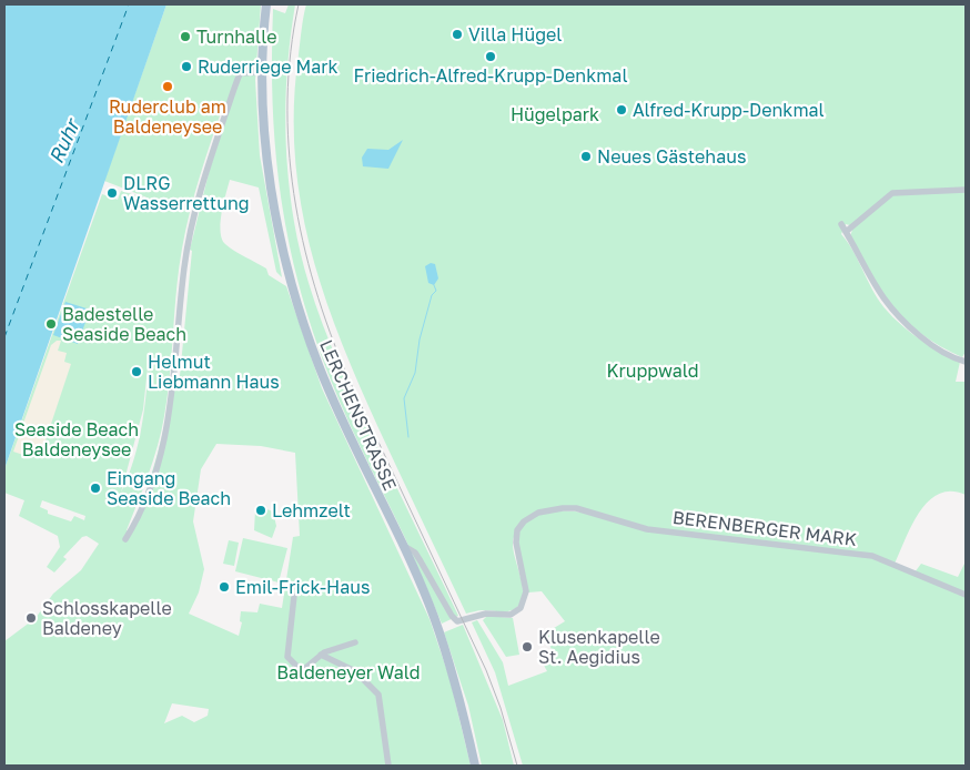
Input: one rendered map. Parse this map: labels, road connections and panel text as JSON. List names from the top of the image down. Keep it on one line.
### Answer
{"streets":{"main road":["LERCHENSTRASSE"],"street":["BERENBERGER MARK"]},"crossings":[["LERCHENSTRASSE","BERENBERGER MARK"]],"water":["Ruhr"],"parks":["Hügelpark","Kruppwald","Seaside Beach Baldeneysee","Baldeneyer Wald"],"places":["Villa Hügel","Turnhalle","Friedrich-Alfred-Krupp-Denkmal","Ruderriege Mark","Ruderclub am Baldeneysee","Alfred-Krupp-Denkmal","Neues Gästehaus","DLRG Wasserrettung","Badestelle Seaside Beach","Helmut Liebmann Haus","Eingang Seaside Beach","Lehmzelt","Emil-Frick-Haus","Schlosskapelle Baldeney","Klusenkapelle St. Aegidius"]}
